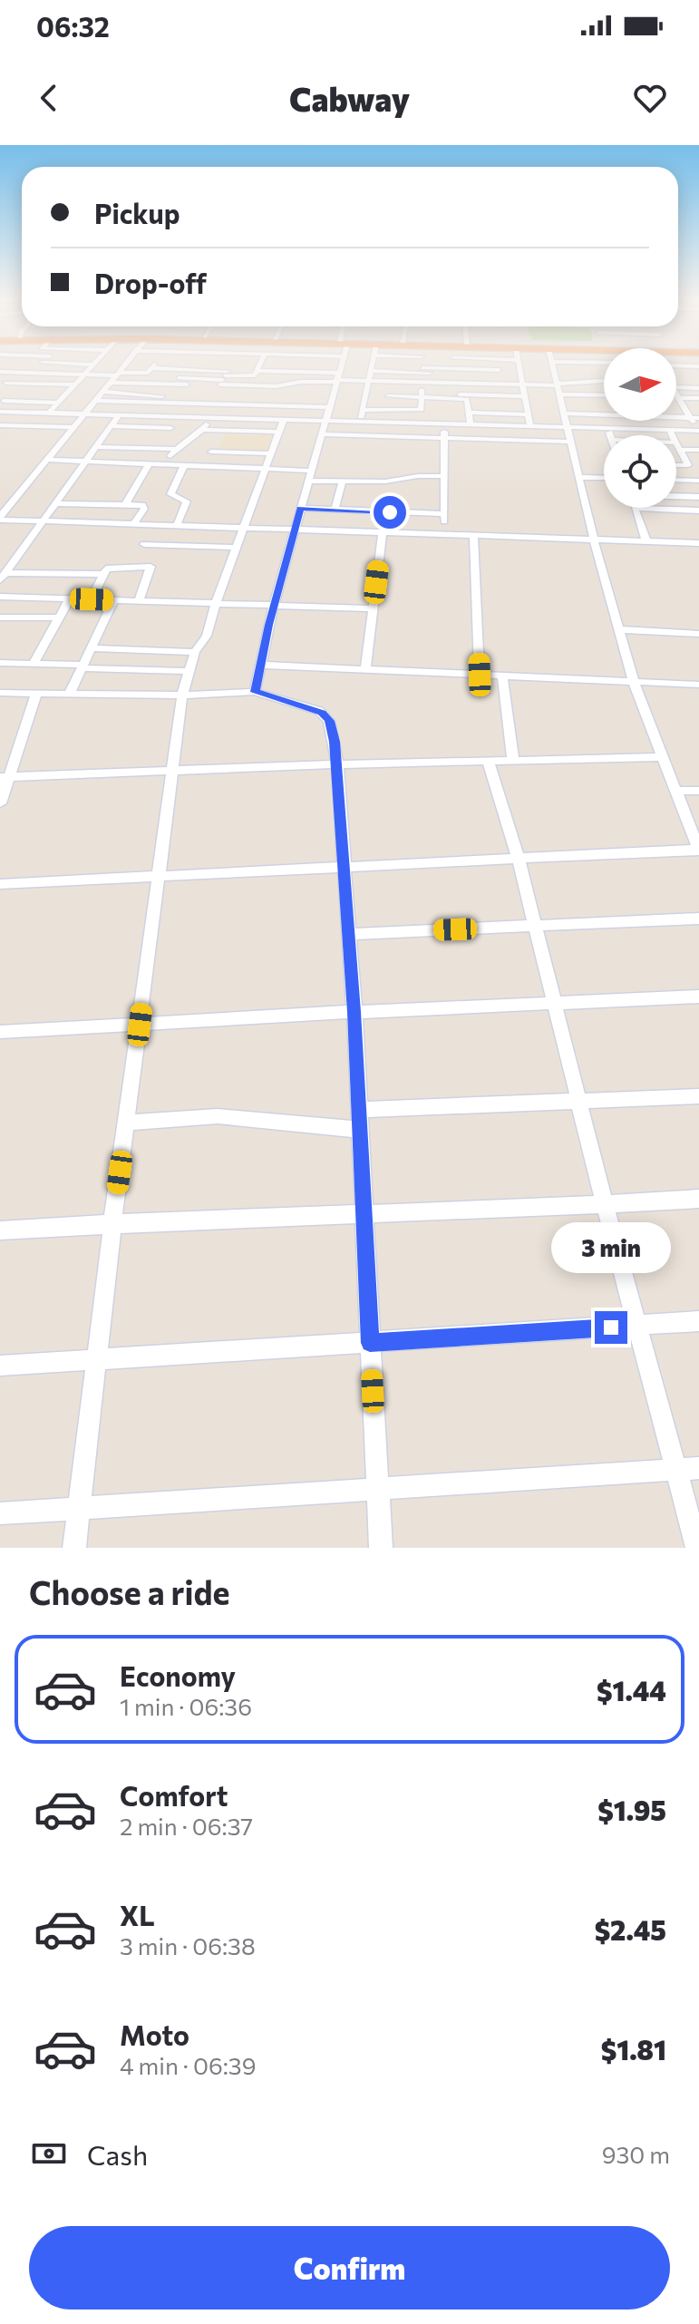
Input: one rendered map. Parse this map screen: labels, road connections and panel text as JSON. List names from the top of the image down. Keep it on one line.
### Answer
{"north":"right","page":{"status":"06:32","header":"Cabway","banner":["Pickup","Drop-off"],"bubble":"3 min","heading":"Choose a ride","list":[{"name":"Economy","note":"1 min · 06:36","value":"$1.44"},{"name":"Comfort","note":"2 min · 06:37","value":"$1.95"},{"name":"XL","note":"3 min · 06:38","value":"$2.45"},{"name":"Moto","note":"4 min · 06:39","value":"$1.81"}],"pay":["Cash","930 m"],"buttons":"Confirm"}}
